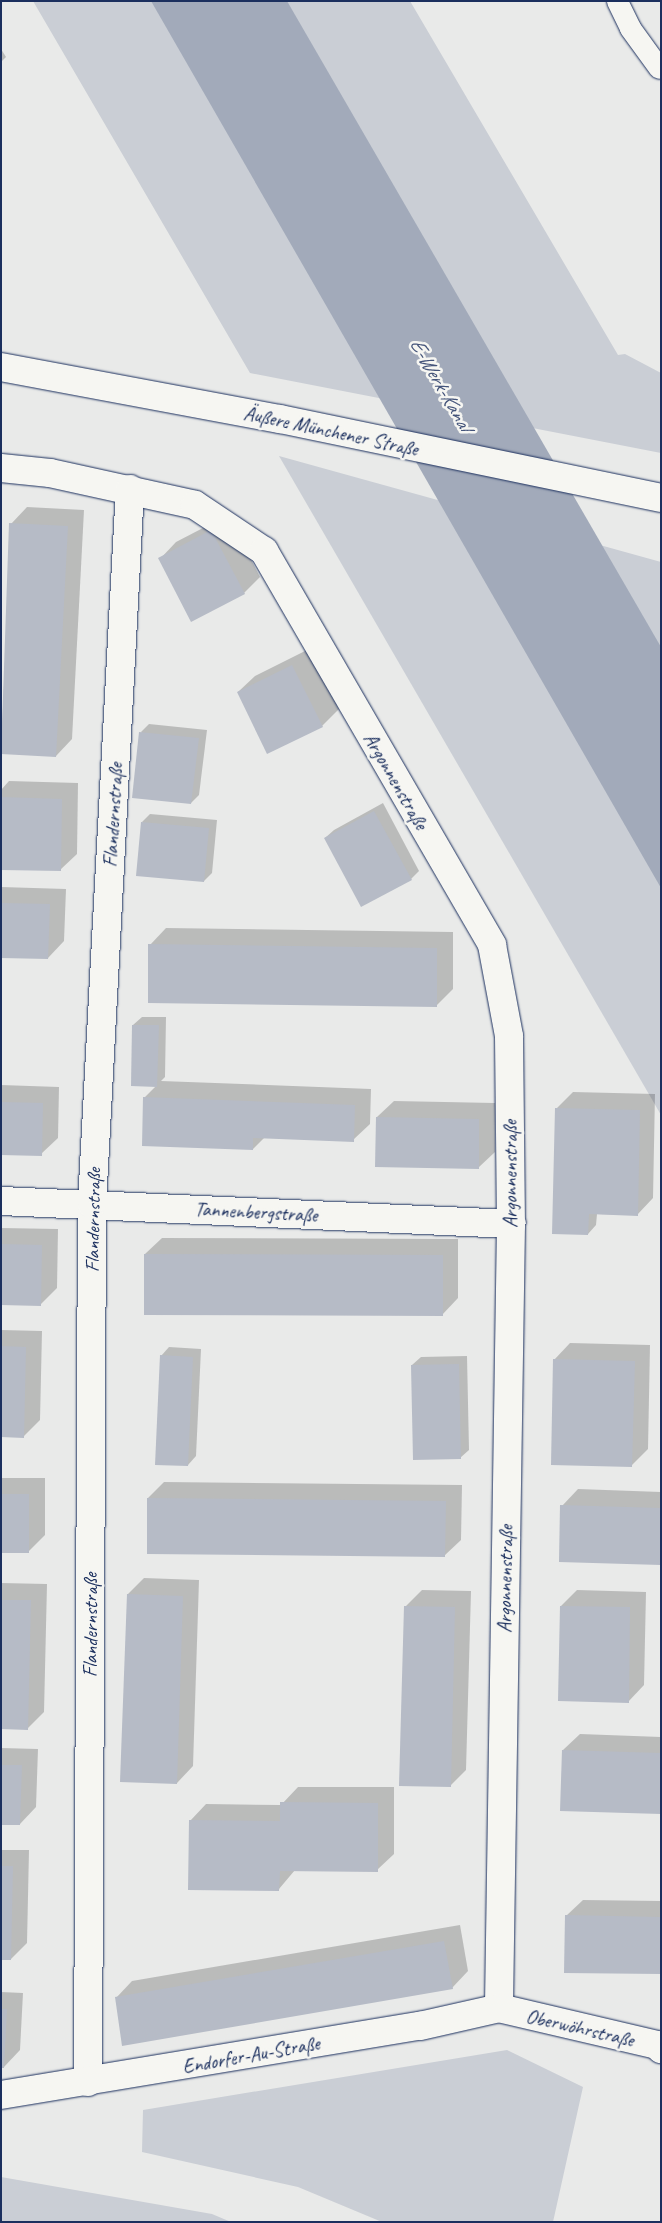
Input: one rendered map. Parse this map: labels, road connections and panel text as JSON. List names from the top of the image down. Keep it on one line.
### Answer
{"streets":{"street":["Äußere Münchener Straße","Argonnenstraße","Flandernstraße","Tannenbergstraße","Oberwöhrstraße","Endorfer-Au-Straße"]},"crossings":[["Argonnenstraße","Flandernstraße"],["Argonnenstraße","Tannenbergstraße"],["Argonnenstraße","Oberwöhrstraße"],["Argonnenstraße","Endorfer-Au-Straße"],["Flandernstraße","Tannenbergstraße"],["Flandernstraße","Endorfer-Au-Straße"],["Oberwöhrstraße","Endorfer-Au-Straße"]],"water":["E-Werk-Kanal"]}
